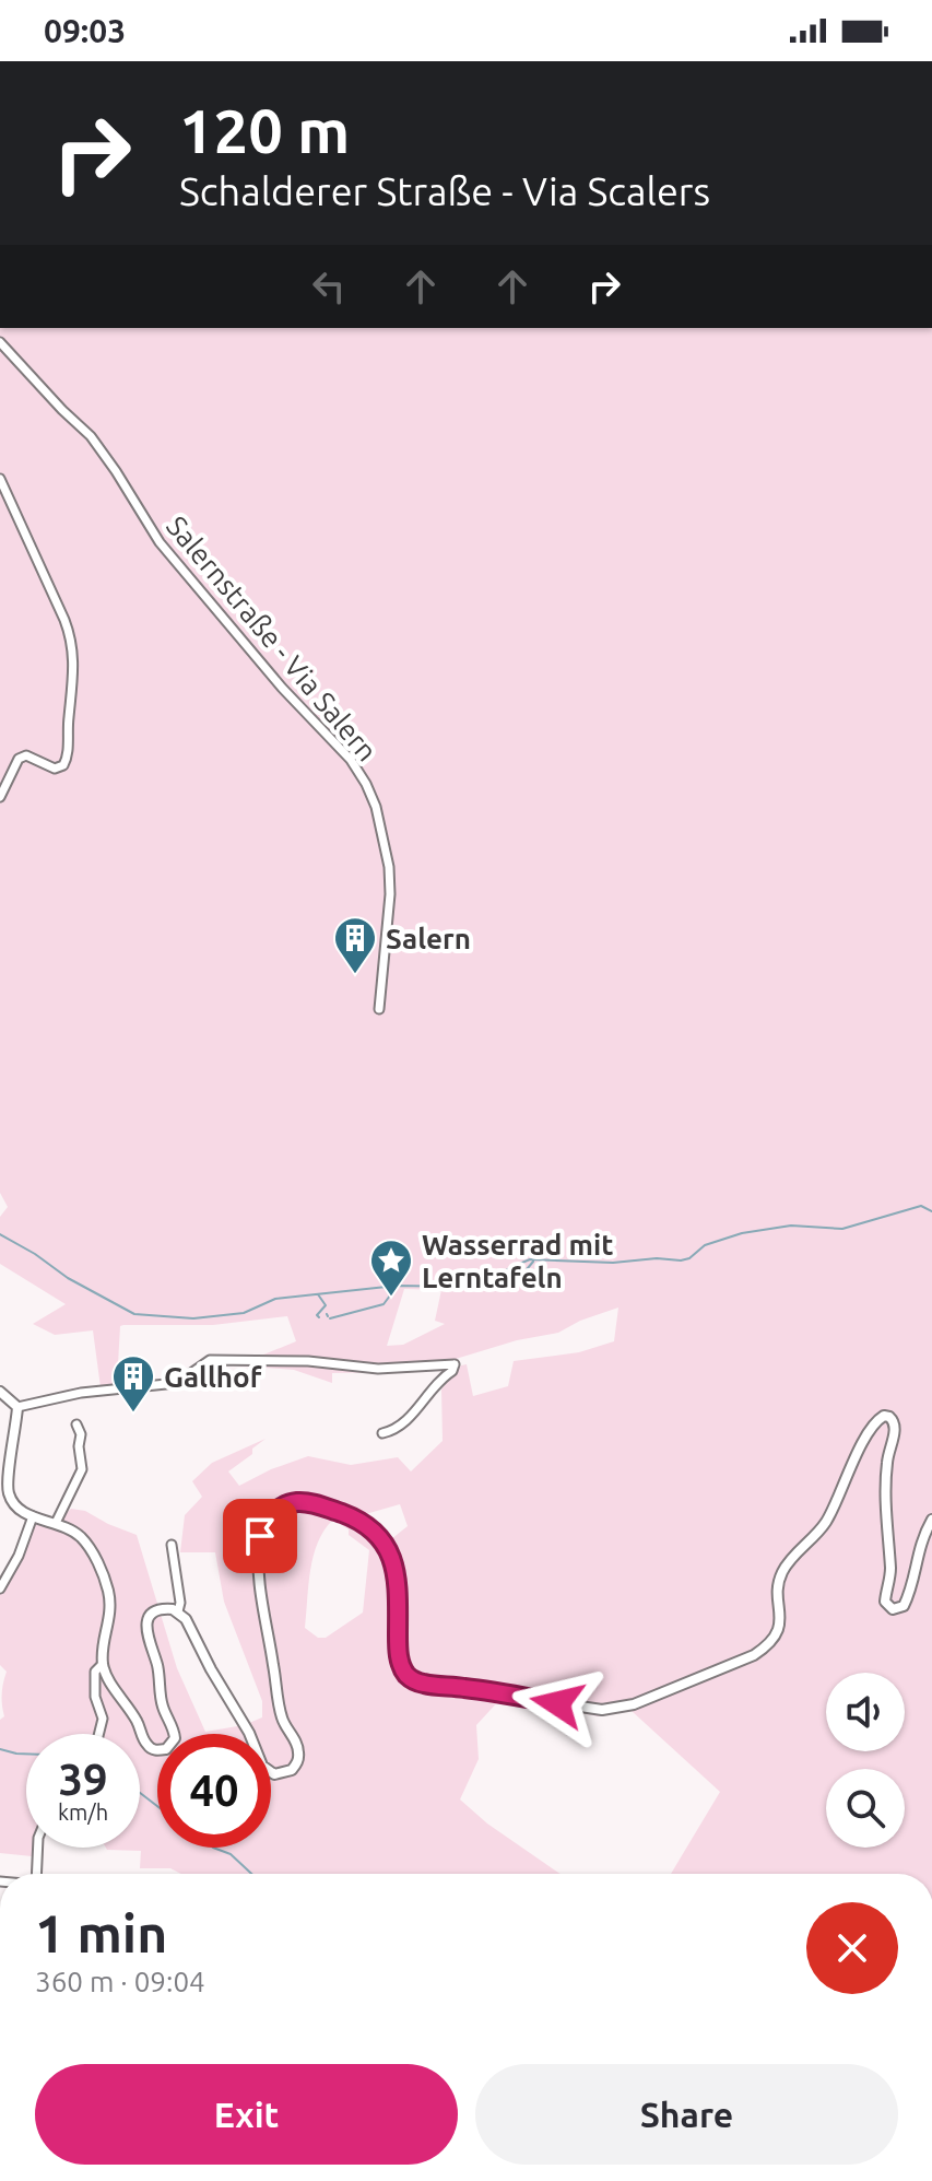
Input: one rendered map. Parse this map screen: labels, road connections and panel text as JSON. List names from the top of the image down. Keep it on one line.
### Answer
{"streets":{"street":["Salernstraße - Via Salern"]},"places":{"building":["Salern","Gallhof"],"place":["Wasserrad mit Lerntafeln"]},"page":{"status":"09:03","turn":["120 m","Schalderer Straße - Via Scalers"],"speed":"39 km/h","limit":"40","heading":["1 min","360 m · 09:04"],"buttons":["Exit","Share"]}}
